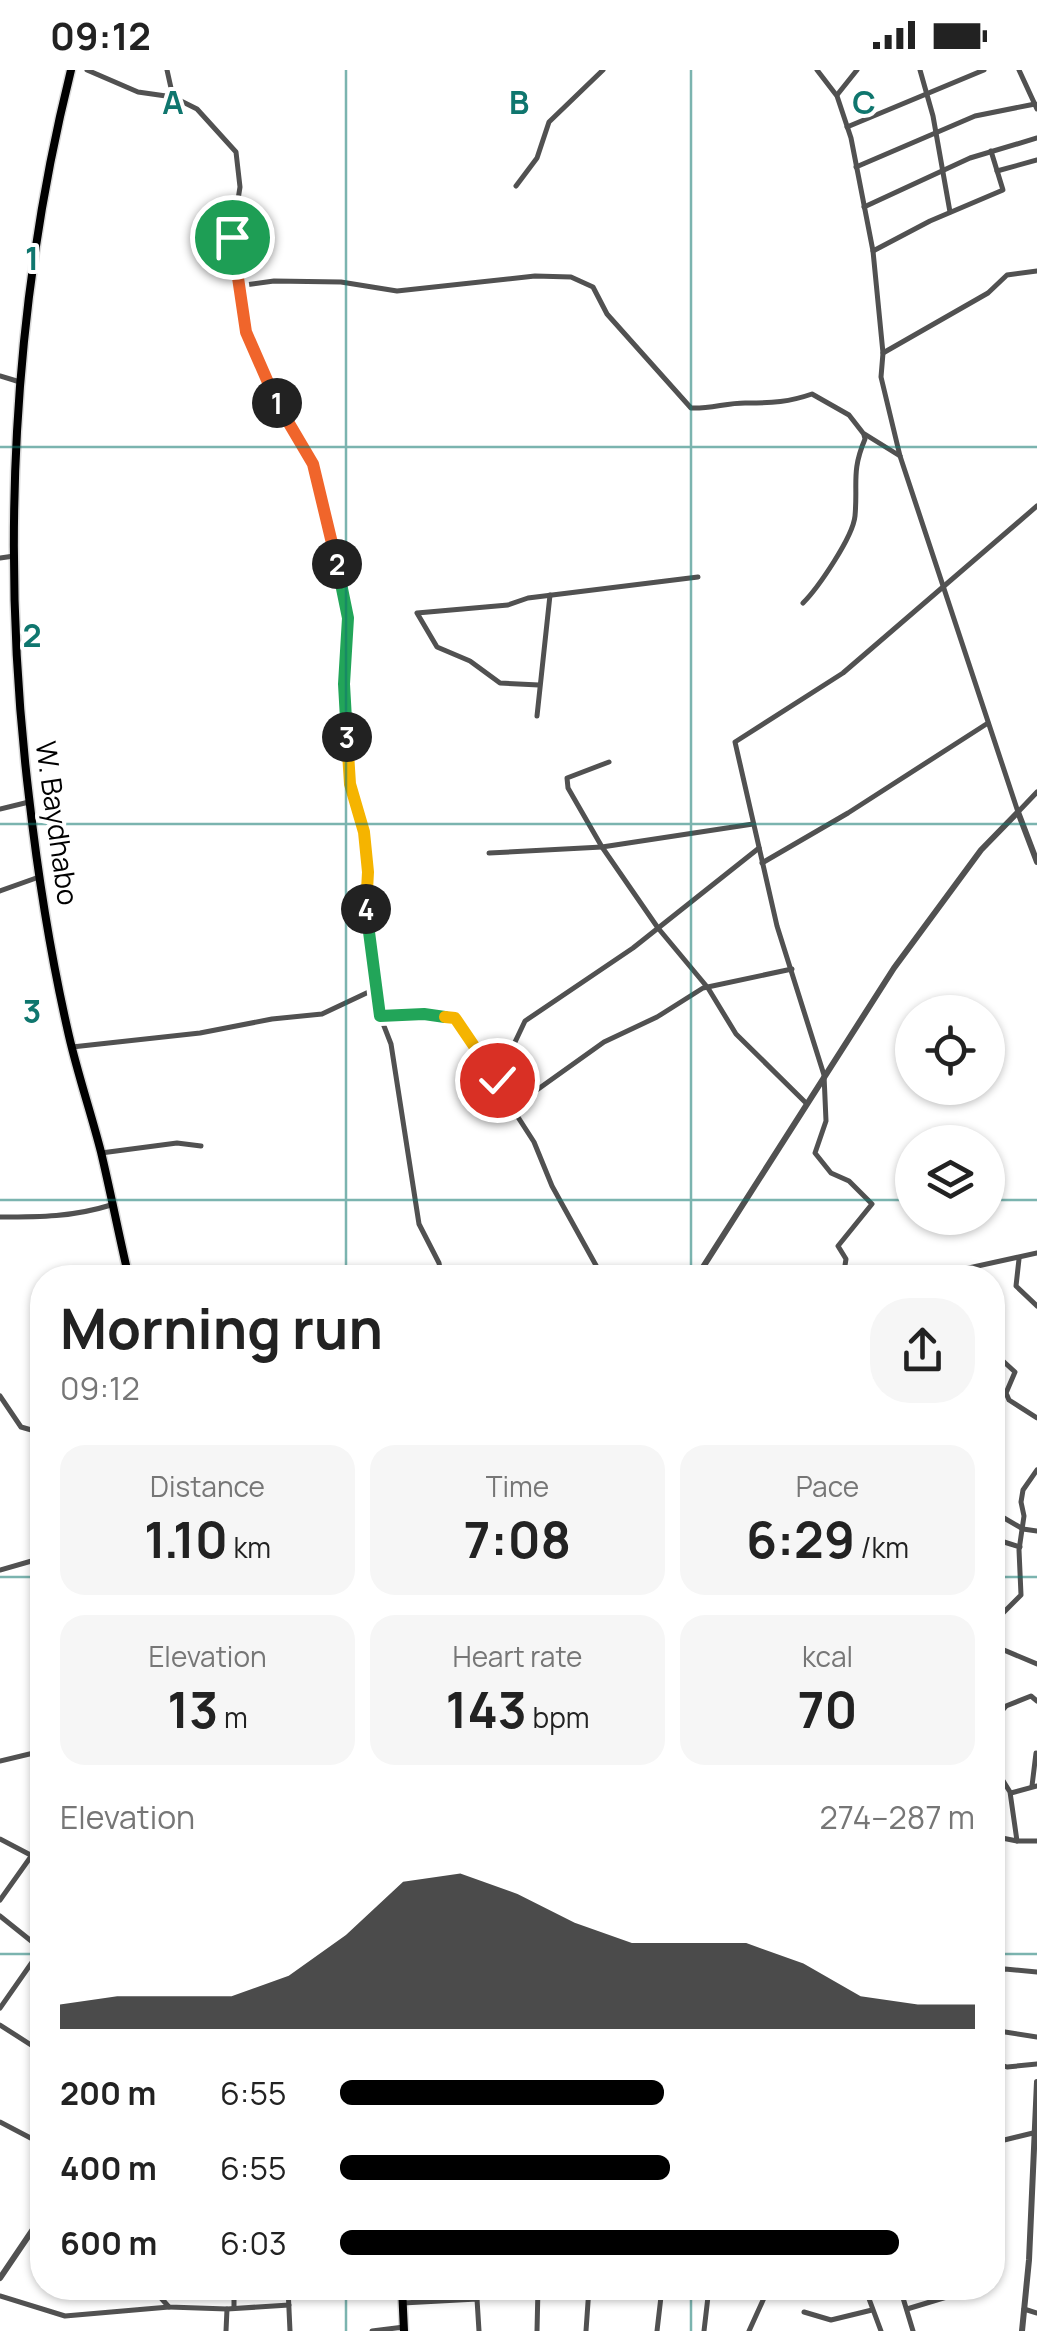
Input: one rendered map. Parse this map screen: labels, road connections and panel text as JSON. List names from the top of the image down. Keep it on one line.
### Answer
{"streets":{"main road":["W. Baydhabo"]},"page":{"status":"09:12","pins":["1","2","3","4"],"heading":["Morning run","09:12"],"stats":[["Distance","1.10 km"],["Time","7:08"],["Pace","6:29 /km"],["Elevation","13 m"],["Heart rate","143 bpm"],["kcal","70"]],"chart":["Elevation","274–287 m"],"list":[{"name":"200 m","note":"6:55"},{"name":"400 m","note":"6:55"},{"name":"600 m","note":"6:03"}]},"grid":{"columns":["A","B","C"],"rows":["1","2","3"]}}
